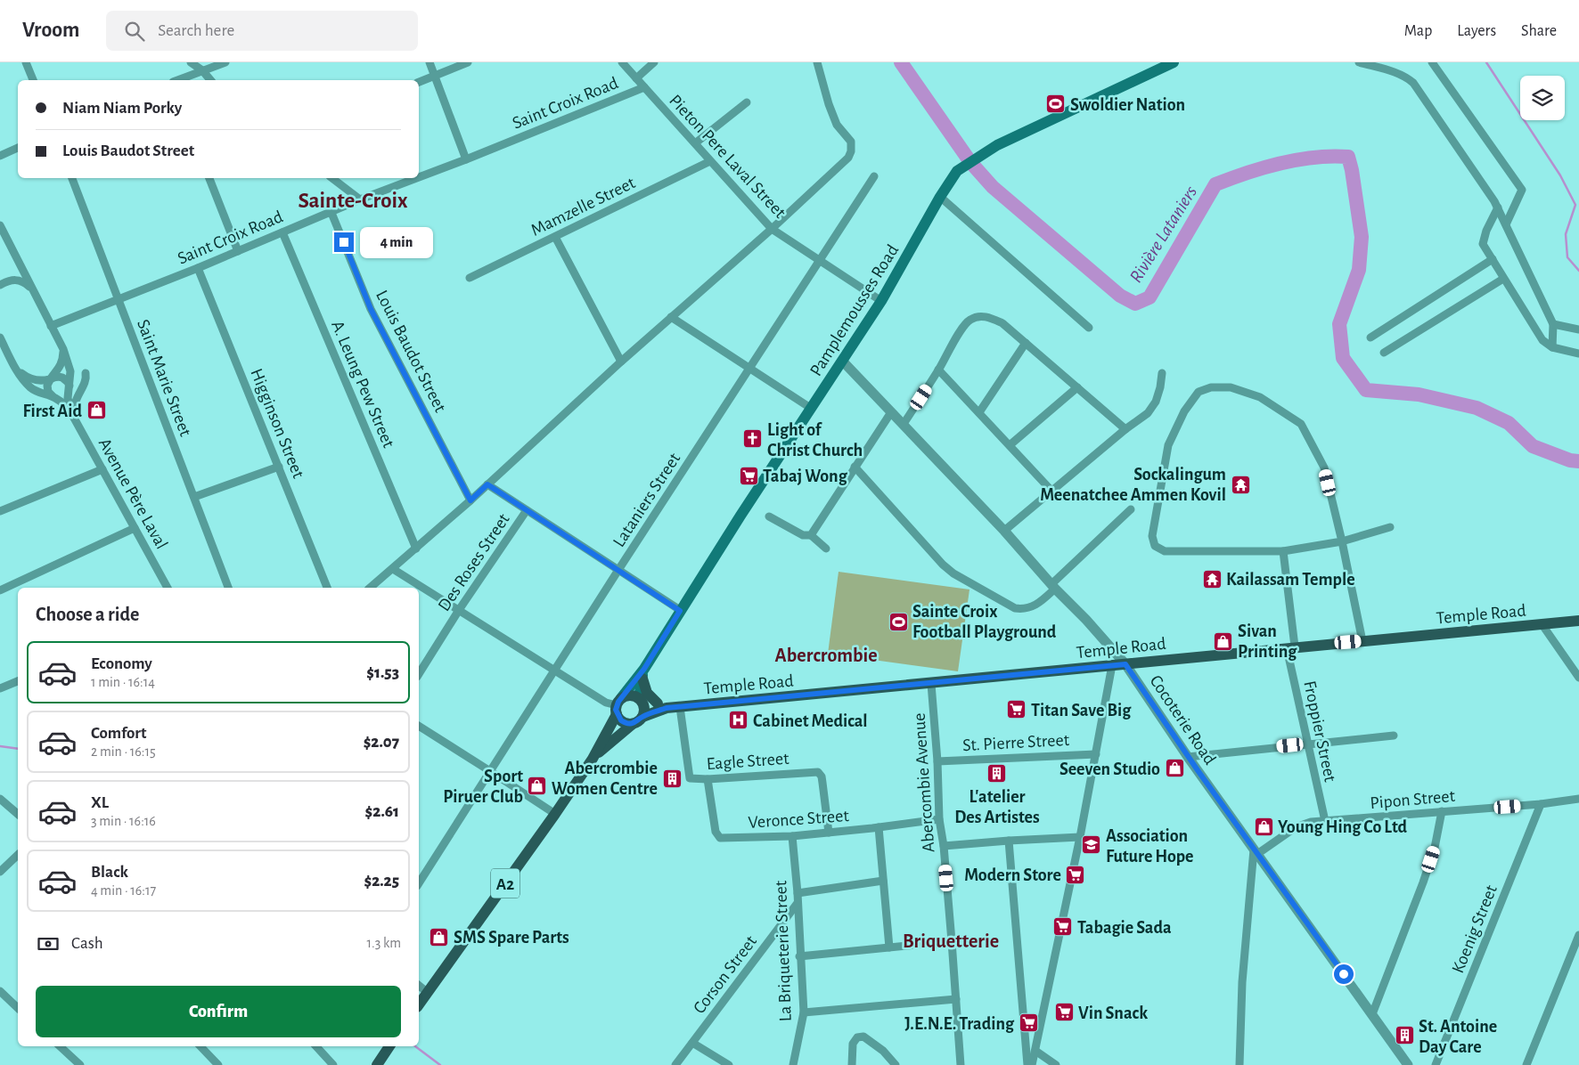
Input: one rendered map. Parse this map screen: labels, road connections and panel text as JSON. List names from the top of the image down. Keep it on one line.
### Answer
{"streets":{"main road":["Pamplemousses Road","Temple Road","A2"],"street":["Saint Croix Road","Pieton Pere Laval Street","Mamzelle Street","Louis Baudot Street","Saint Marie Street","A. Leung Pew Street","Higginson Street","Avenue Père Laval","Lataniers Street","Des Roses Street","Cocoterie Road","Froppier Street","St. Pierre Street","Eagle Street","Abercombie Avenue","Pipon Street","Veronce Street","Koenig Street","La Briqueterie Street","Corson Street"]},"crossings":[["Saint Croix Road","Pieton Pere Laval Street"],["Saint Croix Road","Louis Baudot Street"],["Saint Croix Road","Saint Marie Street"],["Saint Croix Road","A. Leung Pew Street"],["Saint Croix Road","Higginson Street"],["Pieton Pere Laval Street","Mamzelle Street"],["Pieton Pere Laval Street","Pamplemousses Road"],["Pieton Pere Laval Street","Lataniers Street"],["Pamplemousses Road","Cocoterie Road"],["Temple Road","Cocoterie Road"],["Temple Road","Froppier Street"],["Temple Road","Eagle Street"],["Temple Road","Abercombie Avenue"],["Temple Road","A2"],["Cocoterie Road","Pipon Street"],["Froppier Street","Pipon Street"],["St. Pierre Street","Abercombie Avenue"],["Eagle Street","Veronce Street"],["Abercombie Avenue","Veronce Street"],["Pipon Street","Koenig Street"],["Veronce Street","La Briqueterie Street"],["La Briqueterie Street","Corson Street"]],"districts":["Sainte-Croix","Abercrombie","Briquetterie"],"water":["Rivière Lataniers"],"places":{"sports":["Swoldier Nation","Sainte Croix Football Playground"],"shop":["First Aid","Sivan Printing","Seeven Studio","Sport Piruer Club","Young Hing Co Ltd","SMS Spare Parts"],"church":["Light of Christ Church"],"supermarket":["Tabaj Wong","Titan Save Big","Modern Store","Tabagie Sada","Vin Snack","J.E.N.E. Trading"],"temple":["Sockalingum Meenatchee Ammen Kovil","Kailassam Temple"],"hospital":["Cabinet Medical"],"building":["L'atelier Des Artistes","Abercrombie Women Centre","St. Antoine Day Care"],"school or university":["Association Future Hope"]},"page":{"header":"Vroom","search":"Search here","nav":["Map","Layers","Share"],"banner":["Niam Niam Porky","Louis Baudot Street"],"bubble":"4 min","heading":"Choose a ride","list":[{"name":"Economy","note":"1 min · 16:14","value":"$1.53"},{"name":"Comfort","note":"2 min · 16:15","value":"$2.07"},{"name":"XL","note":"3 min · 16:16","value":"$2.61"},{"name":"Black","note":"4 min · 16:17","value":"$2.25"}],"pay":["Cash","1.3 km"],"buttons":"Confirm"}}
